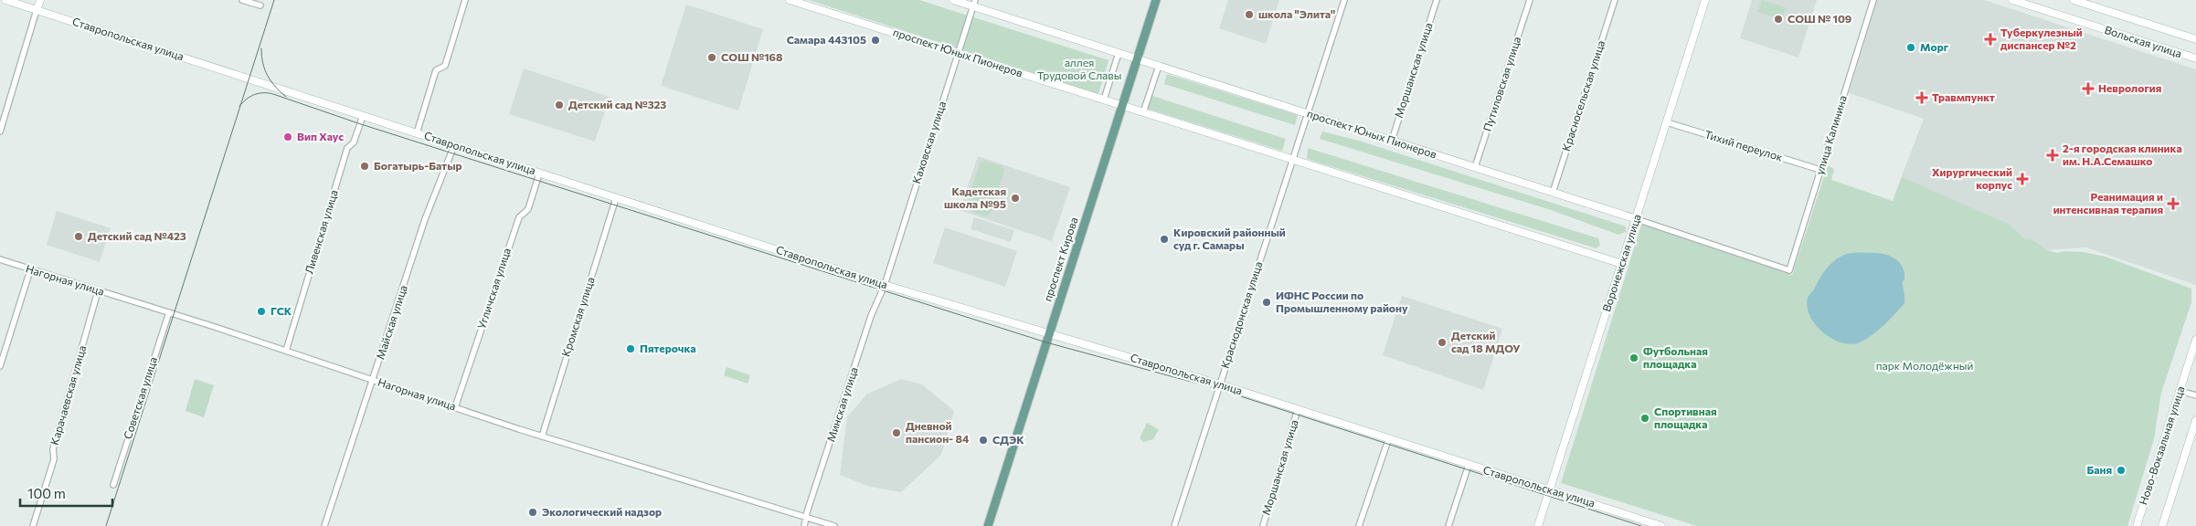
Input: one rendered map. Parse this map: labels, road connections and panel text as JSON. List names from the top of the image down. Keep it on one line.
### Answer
{"streets":{"main road":["проспект Кирова"],"street":["Ставропольская улица","Вольская улица","проспект Юных Пионеров","Моршанская улица","Путиловская улица","Красносельская улица","улица Калинина","Каховская улица","Тихий переулок","Ливенская улица","Воронежская улица","Нагорная улица","Угличская улица","Краснодонская улица","Кромская улица","Майская улица","Карачаевская улица","Советская улица","Минская улица","Ново-Вокзальная улица"]},"crossings":[["Ставропольская улица","Моршанская улица"],["Ставропольская улица","Каховская улица"],["Ставропольская улица","Ливенская улица"],["Ставропольская улица","проспект Кирова"],["Ставропольская улица","Воронежская улица"],["Ставропольская улица","Угличская улица"],["Ставропольская улица","Краснодонская улица"],["Ставропольская улица","Кромская улица"],["Ставропольская улица","Майская улица"],["Ставропольская улица","Минская улица"],["проспект Юных Пионеров","Моршанская улица"],["проспект Юных Пионеров","Путиловская улица"],["проспект Юных Пионеров","Красносельская улица"],["проспект Юных Пионеров","улица Калинина"],["проспект Юных Пионеров","Каховская улица"],["проспект Юных Пионеров","проспект Кирова"],["проспект Юных Пионеров","Воронежская улица"],["проспект Юных Пионеров","Краснодонская улица"],["улица Калинина","Тихий переулок"],["Каховская улица","Минская улица"],["Тихий переулок","Воронежская улица"],["Ливенская улица","Нагорная улица"],["Нагорная улица","Угличская улица"],["Нагорная улица","Кромская улица"],["Нагорная улица","Майская улица"],["Нагорная улица","Карачаевская улица"],["Нагорная улица","Советская улица"],["Нагорная улица","Минская улица"]],"parks":["аллея Трудовой Славы","парк Молодёжный"],"places":{"other":["школа \"Элита\"","СОШ № 109","Самара 443105","Морг","СОШ №168","Детский сад №323","Вип Хаус","Богатырь-Батыр","Кадетская школа №95","Детский сад №423","Кировский районный суд г. Самары","ИФНС России по Промышленному району","ГСК","Детский сад 18 МДОУ","Пятерочка","Футбольная площадка","Спортивная площадка","Дневной пансион- 84","СДЭК","Баня","Экологический надзор"],"health":["Туберкулезный диспансер №2","Неврология","Травмпункт","2-я городская клиника им. Н.А.Семашко","Хирургический корпус","Реанимация и интенсивная терапия"]},"scale_bar":"100 m"}
